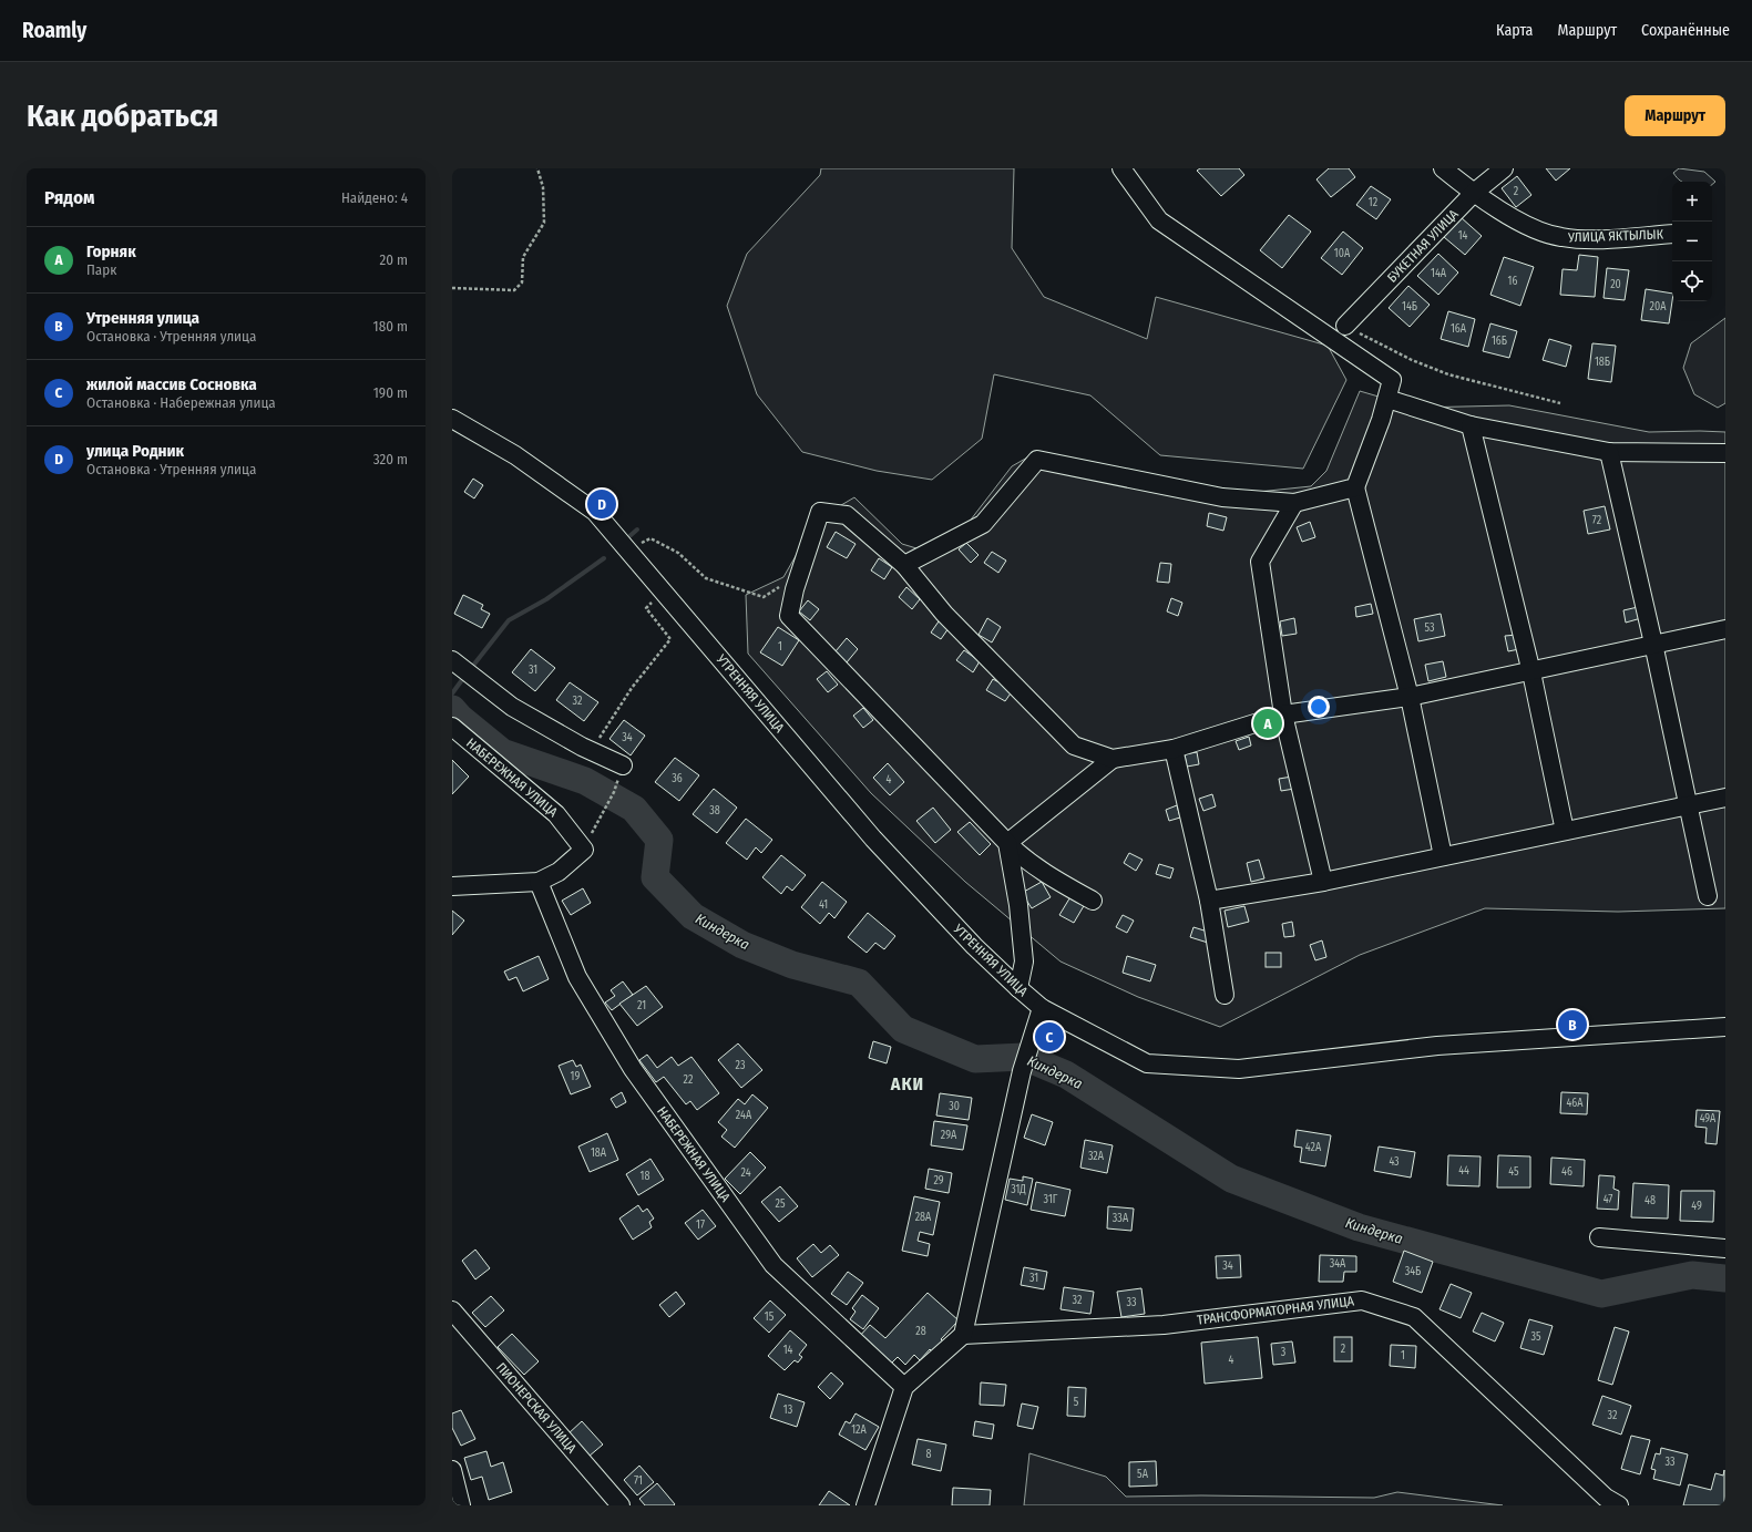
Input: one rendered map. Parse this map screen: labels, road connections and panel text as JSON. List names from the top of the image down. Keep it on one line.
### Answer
{"streets":{"street":["УЛИЦА ЯКТЫЛЫК","БУКЕТНАЯ УЛИЦА","УТРЕННЯЯ УЛИЦА","НАБЕРЕЖНАЯ УЛИЦА","ТРАНСФОРМАТОРНАЯ УЛИЦА","ПИОНЕРСКАЯ УЛИЦА"]},"crossings":[["УЛИЦА ЯКТЫЛЫК","БУКЕТНАЯ УЛИЦА"]],"districts":["АКИ"],"water":["Киндерка"],"house_numbers":["2","12","14","10А","14А","16","20","14Б","20А","16А","16Б","18Б","72","53","1","31","32","34","36","4","38","41","21","23","19","22","46А","30","24А","49А","29А","42А","18А","32А","43","44","45","46","24","18","29","31Д","31Г","47","48","25","49","28А","33А","17","34А","34","34Б","31","32","33","15","28","35","2","14","3","1","4","5","13","32","12А","8","33","5А","71"],"page":{"header":"Roamly","nav":["Карта","Маршрут","Сохранённые"],"buttons":"Маршрут","title":"Как добраться","heading":["Рядом","Найдено: 4"],"map_buttons":["+","−"],"list":[{"mark":"A","name":"Горняк","note":"Парк","value":"20 m"},{"mark":"B","name":"Утренняя улица","note":"Остановка · Утренняя улица","value":"180 m"},{"mark":"C","name":"жилой массив Сосновка","note":"Остановка · Набережная улица","value":"190 m"},{"mark":"D","name":"улица Родник","note":"Остановка · Утренняя улица","value":"320 m"}],"pins":["D","A","B","C"]}}
